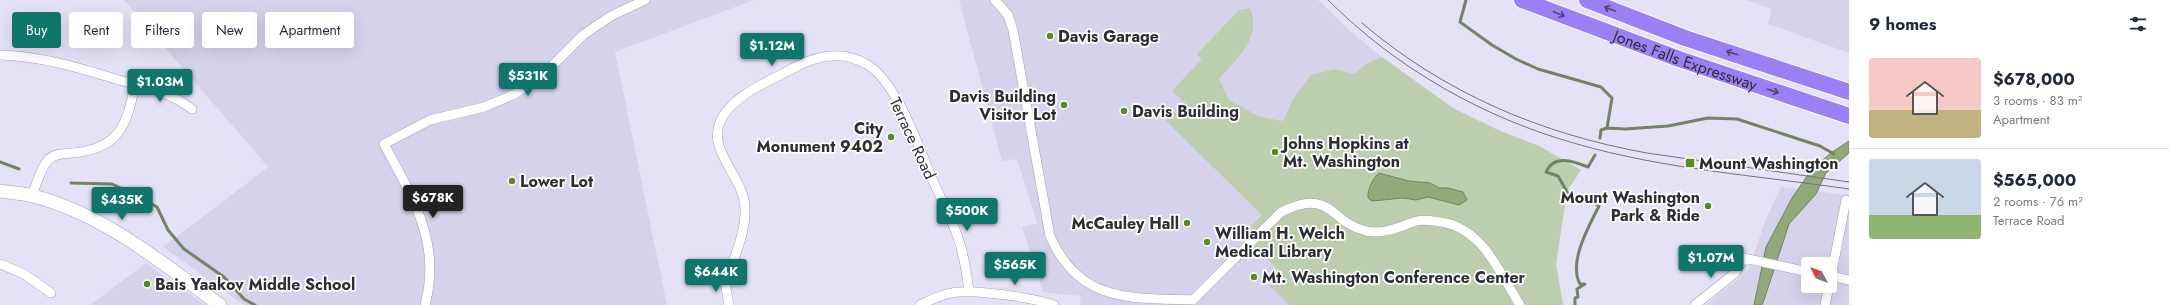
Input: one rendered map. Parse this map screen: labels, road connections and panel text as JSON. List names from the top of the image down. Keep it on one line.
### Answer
{"streets":{"highway":["Jones Falls Expressway"],"street":["Terrace Road"]},"places":{"other":["Davis Garage","Davis Building Visitor Lot","Davis Building","City Monument 9402","Johns Hopkins at Mt. Washington","Lower Lot","Mount Washington Park & Ride","McCauley Hall","William H. Welch Medical Library","Mt. Washington Conference Center","Bais Yaakov Middle School"],"transit":["Mount Washington"]},"north":"top left","page":{"heading":"9 homes","chip":["Buy","Rent","Filters","New","Apartment"],"price":["$1.12M","$531K","$1.03M","$678K","$435K","$500K","$1.07M","$565K","$644K"],"list":[{"name":"$678,000","note":"3 rooms · 83 m² · Apartment"},{"name":"$565,000","note":"2 rooms · 76 m² · Terrace Road"}]}}
